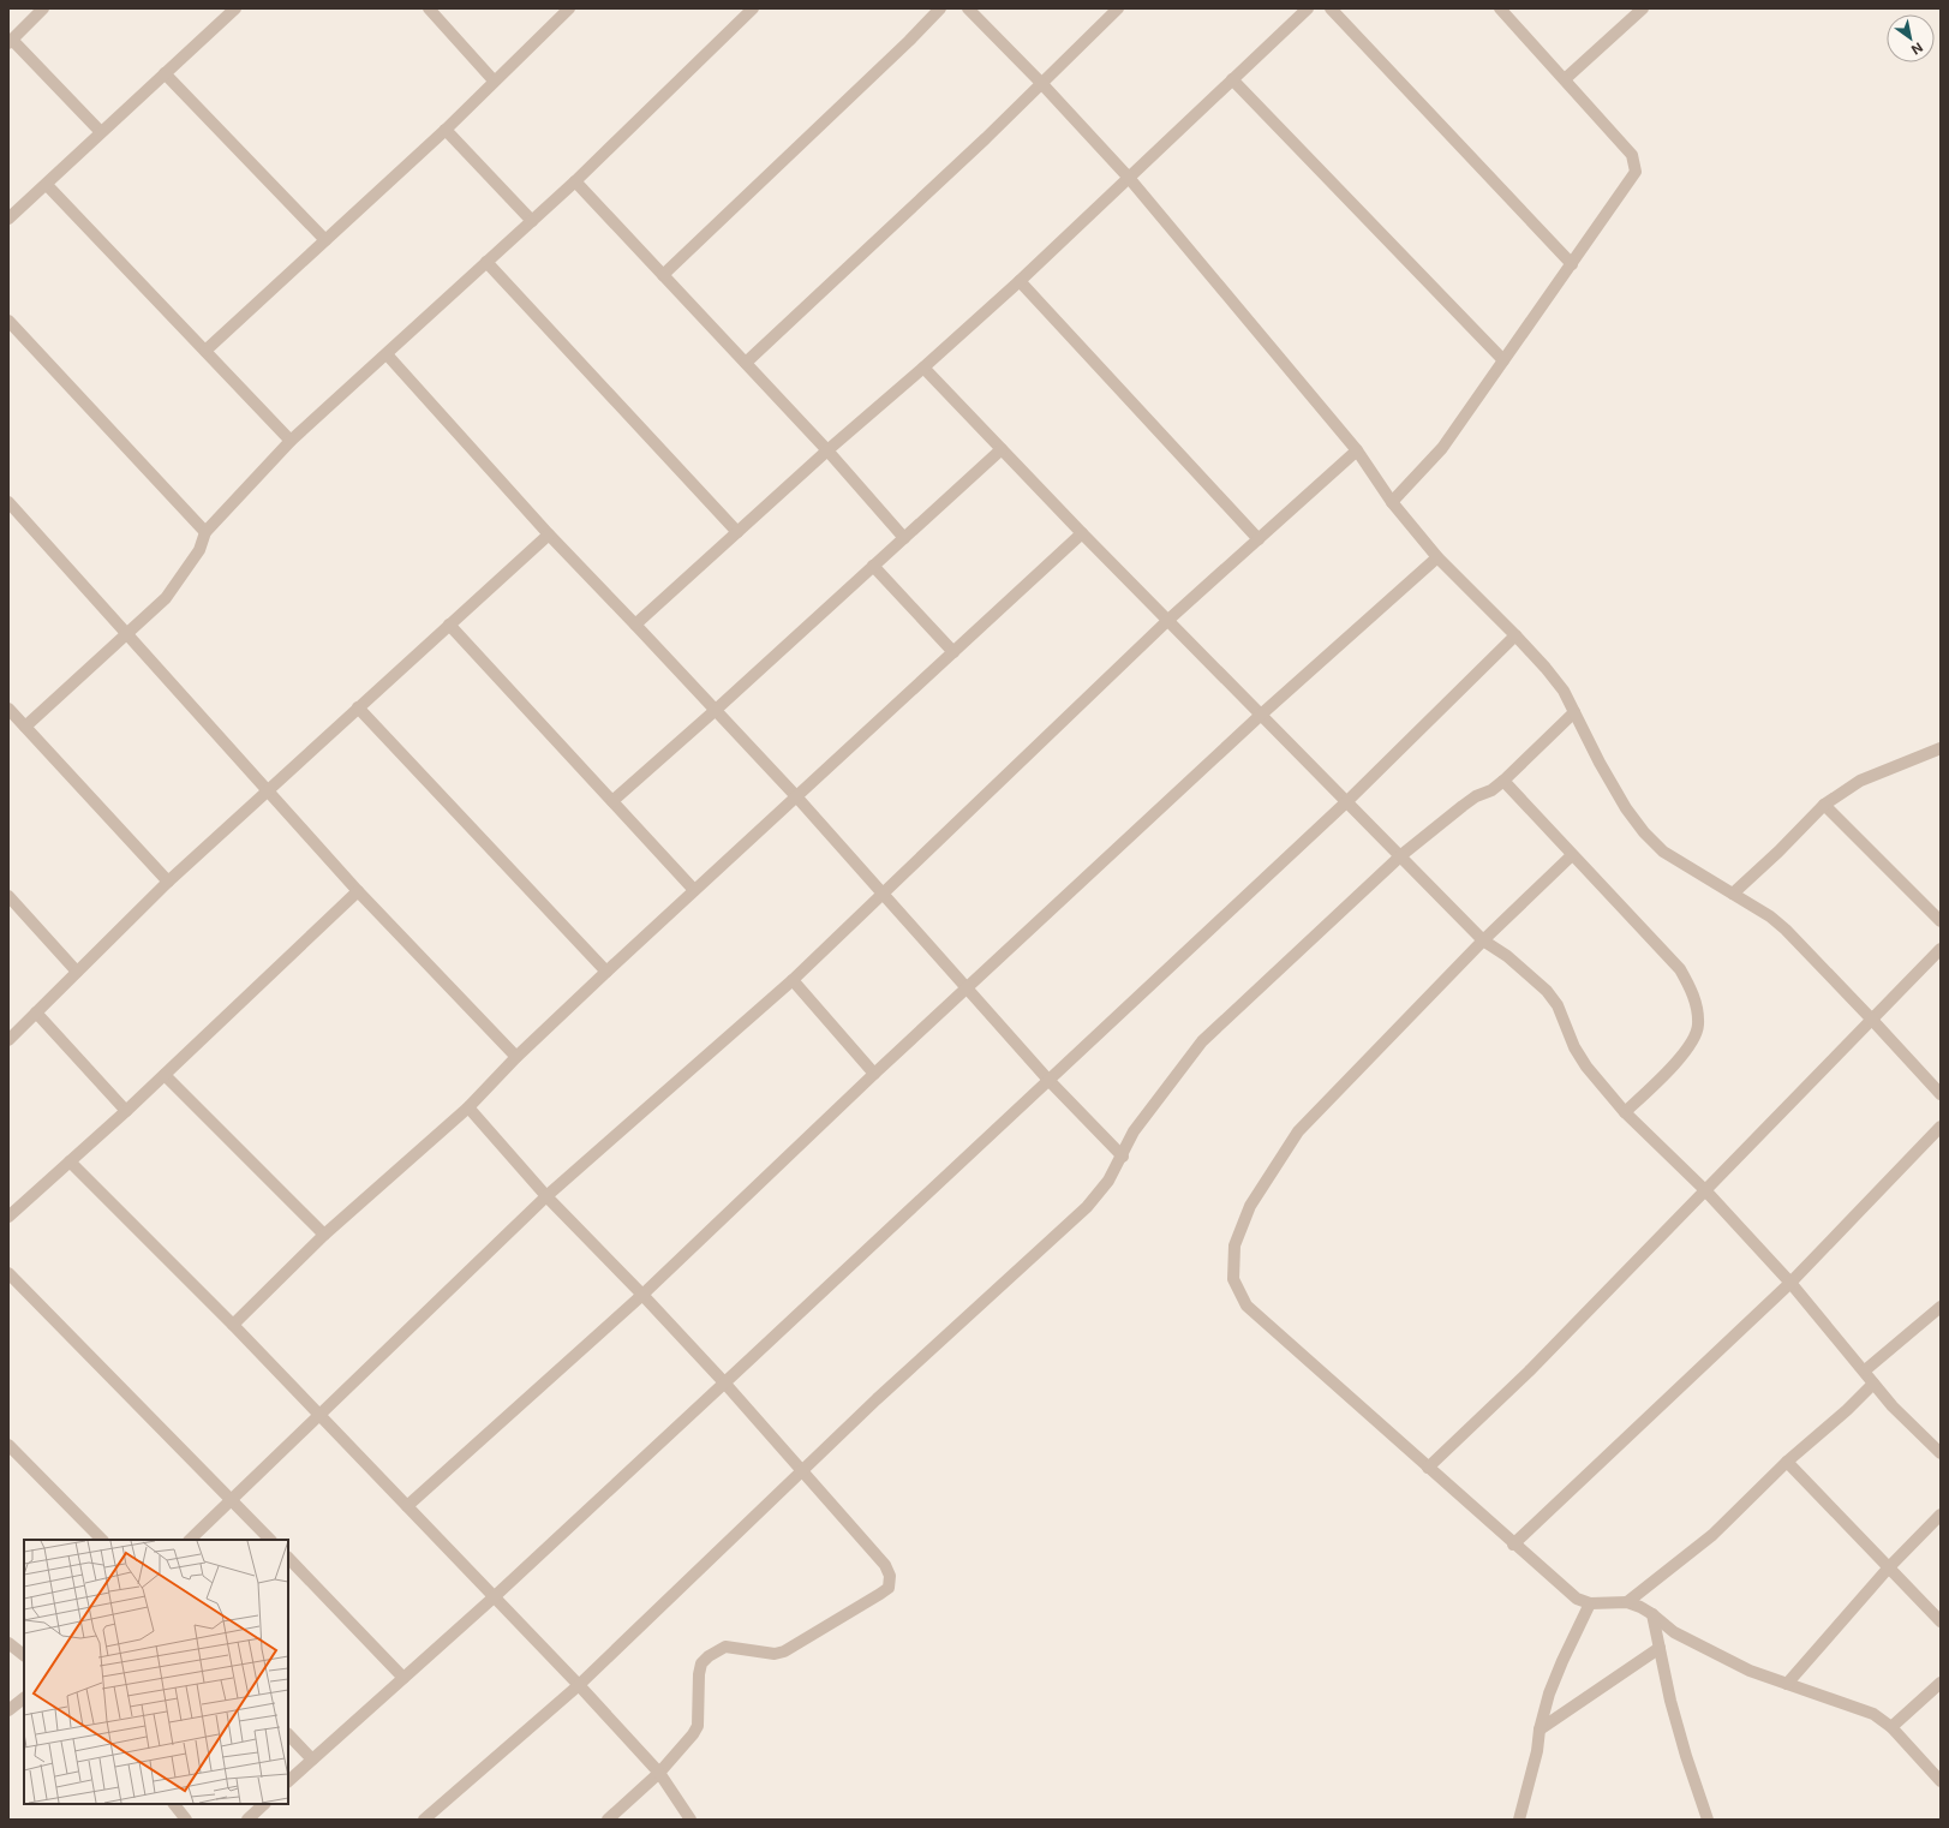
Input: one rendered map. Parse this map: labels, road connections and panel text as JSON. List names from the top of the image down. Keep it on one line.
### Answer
{"north":"bottom right"}
